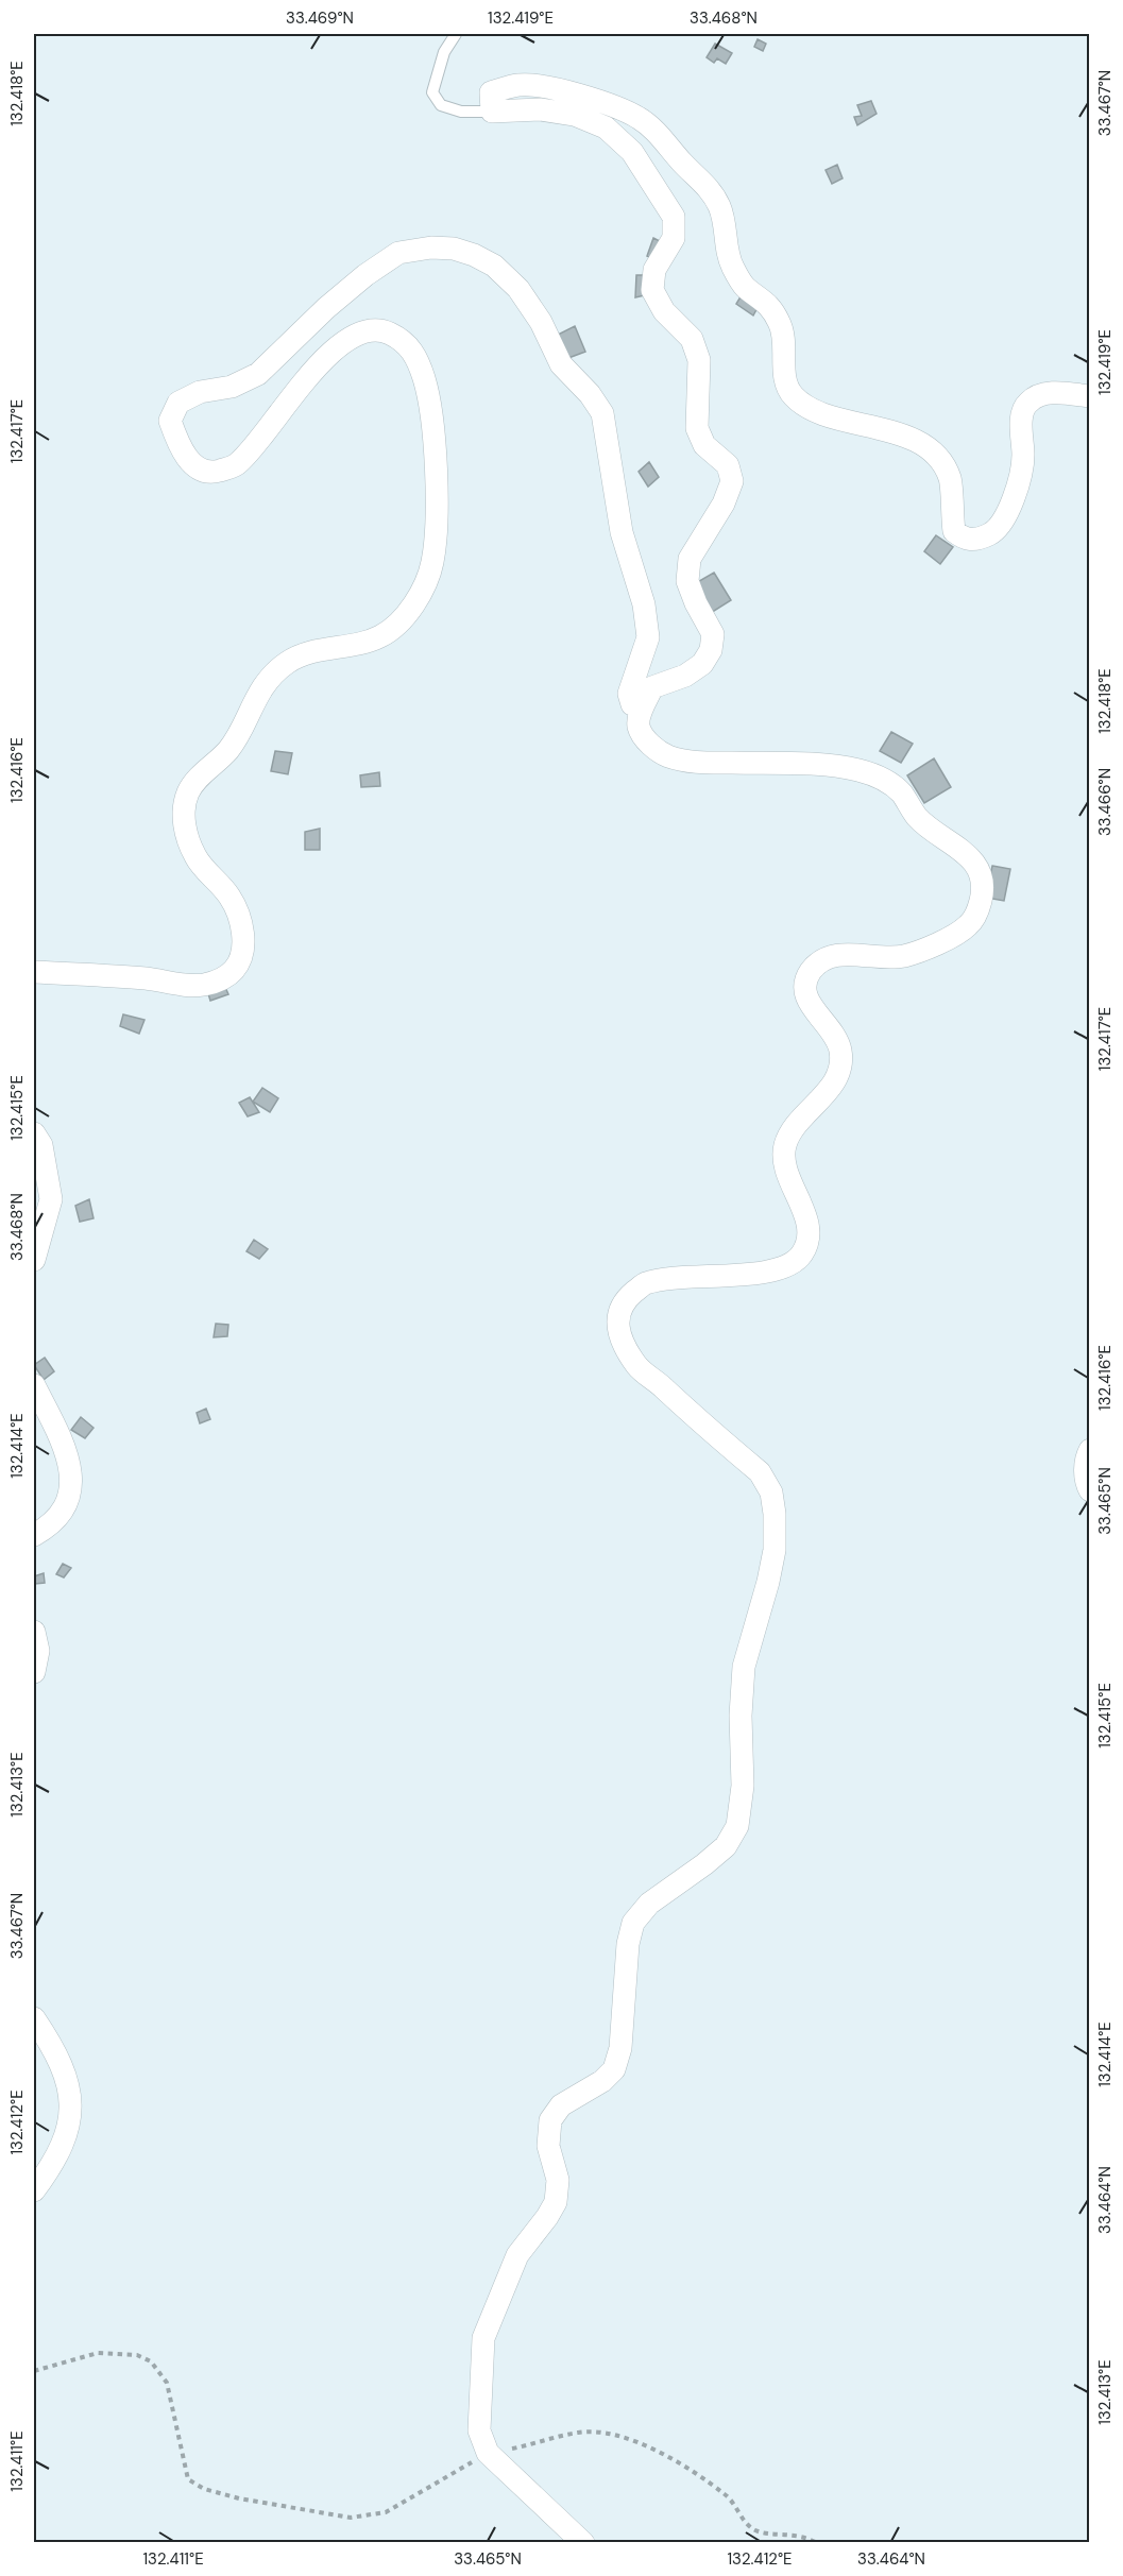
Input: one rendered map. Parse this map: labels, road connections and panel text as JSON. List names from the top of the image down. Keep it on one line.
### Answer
{"coordinates":["33.469°N","132.419°E","33.468°N","132.418°E","33.467°N","132.417°E","132.416°E","33.466°N","132.415°E","132.414°E","33.465°N","132.413°E","132.412°E","33.464°N","132.411°E"]}
